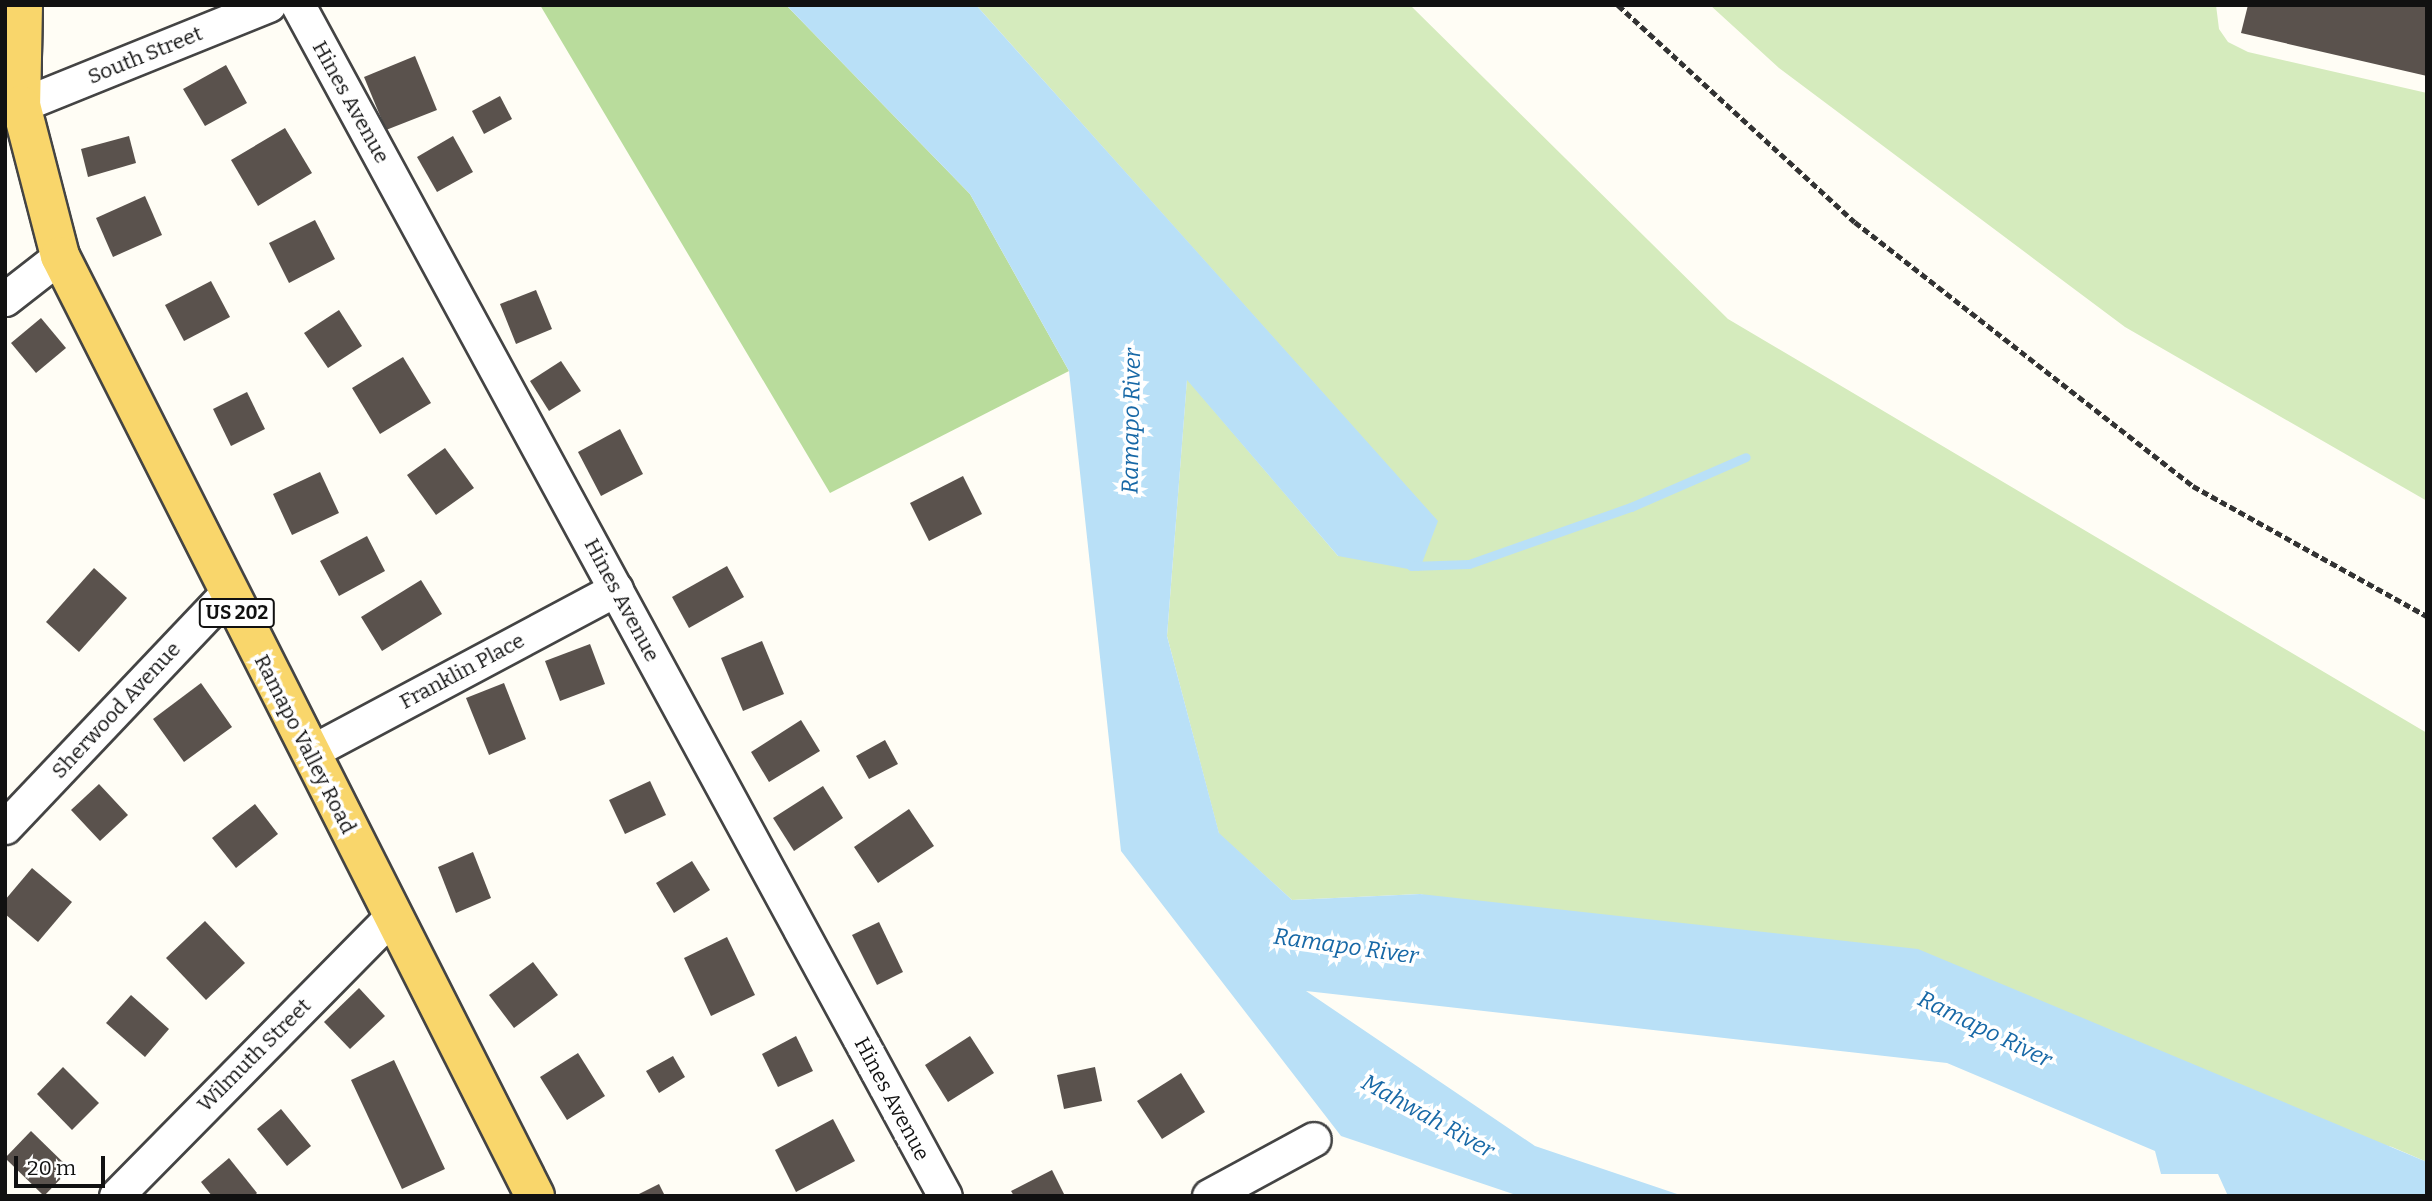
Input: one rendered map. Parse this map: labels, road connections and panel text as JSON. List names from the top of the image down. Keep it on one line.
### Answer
{"streets":{"main road":["US 202","Ramapo Valley Road"],"street":["South Street","Hines Avenue","Franklin Place","Sherwood Avenue","Wilmuth Street"]},"crossings":[["South Street","Ramapo Valley Road"],["Hines Avenue","Franklin Place"],["Franklin Place","Ramapo Valley Road"],["Sherwood Avenue","Ramapo Valley Road"],["Ramapo Valley Road","Wilmuth Street"]],"water":["Ramapo River","Mahwah River"],"scale_bar":"20 m"}
